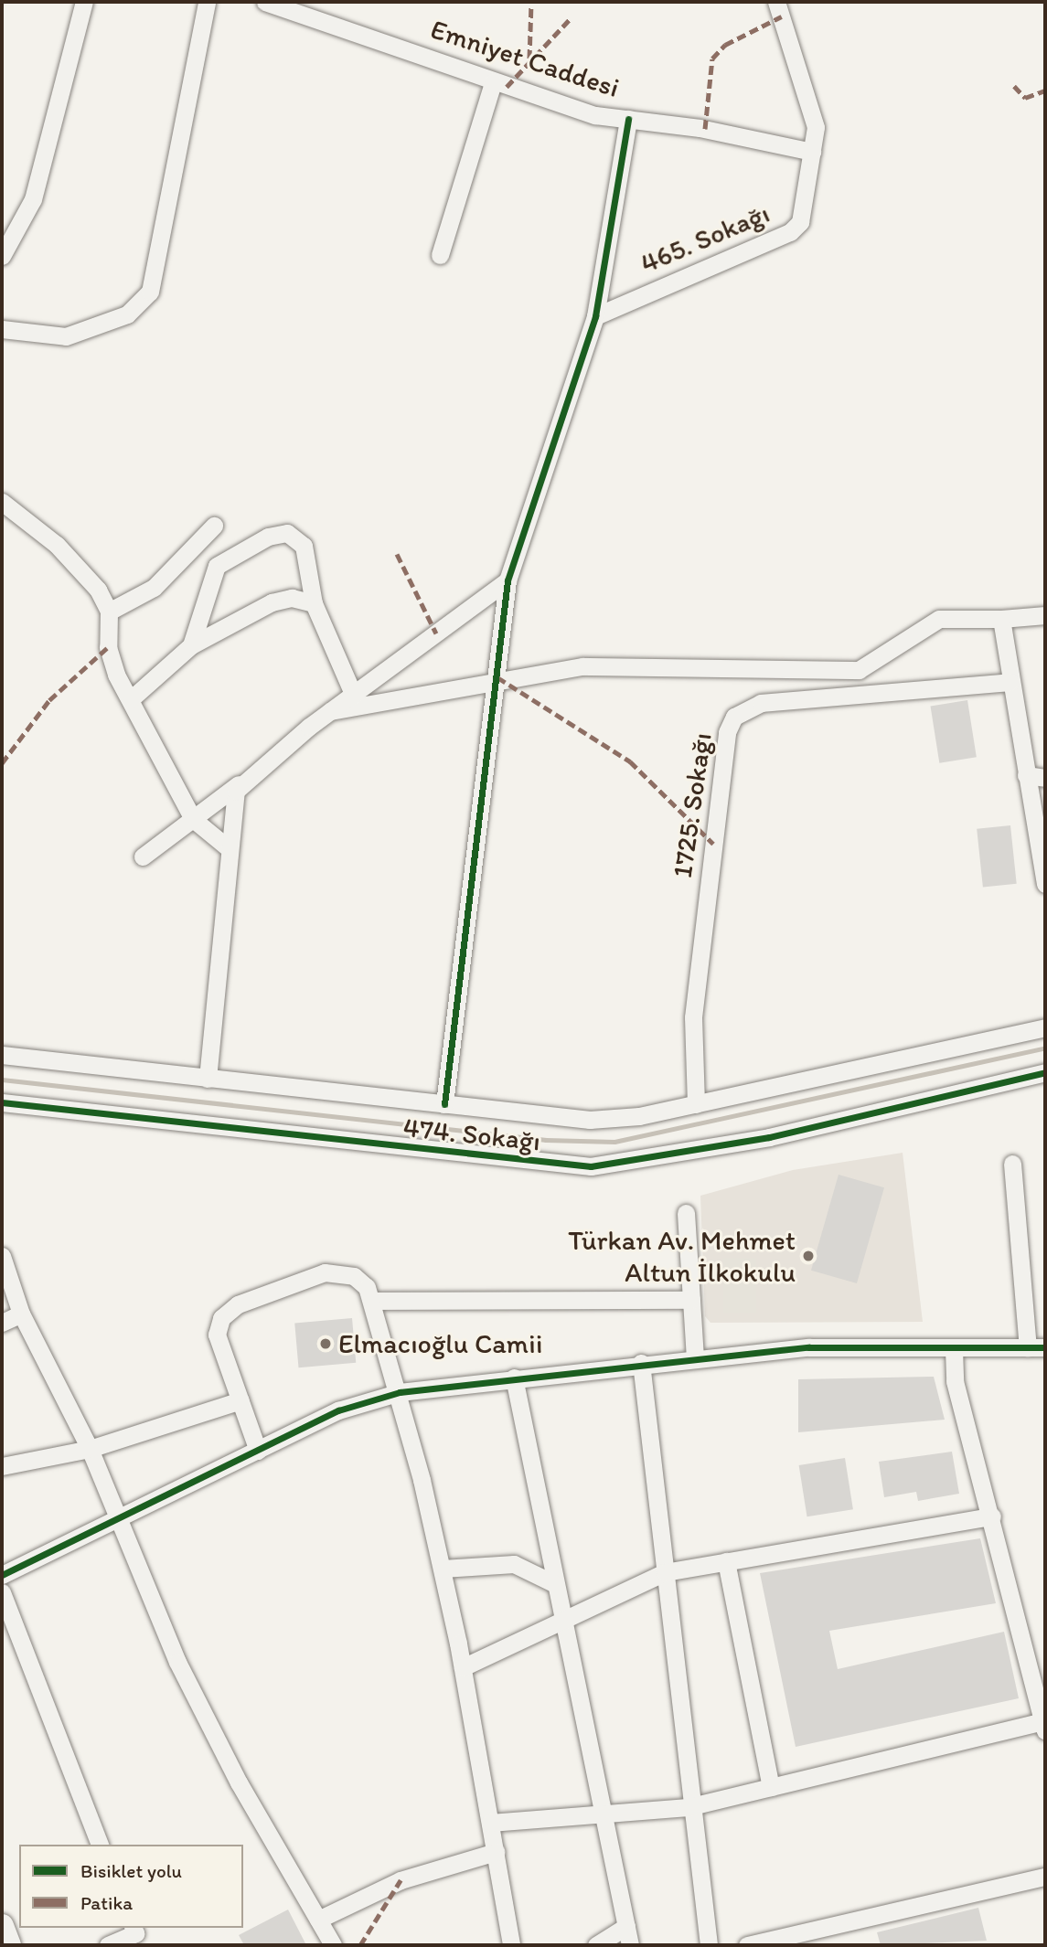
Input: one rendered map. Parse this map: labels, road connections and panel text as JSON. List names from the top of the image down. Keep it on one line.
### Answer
{"streets":{"street":["Emniyet Caddesi","465. Sokağı","1725. Sokağı","474. Sokağı"]},"crossings":[["Emniyet Caddesi","465. Sokağı"],["1725. Sokağı","474. Sokağı"]],"places":["Türkan Av. Mehmet Altun İlkokulu","Elmacıoğlu Camii"],"legend":["Bisiklet yolu","Patika"]}
